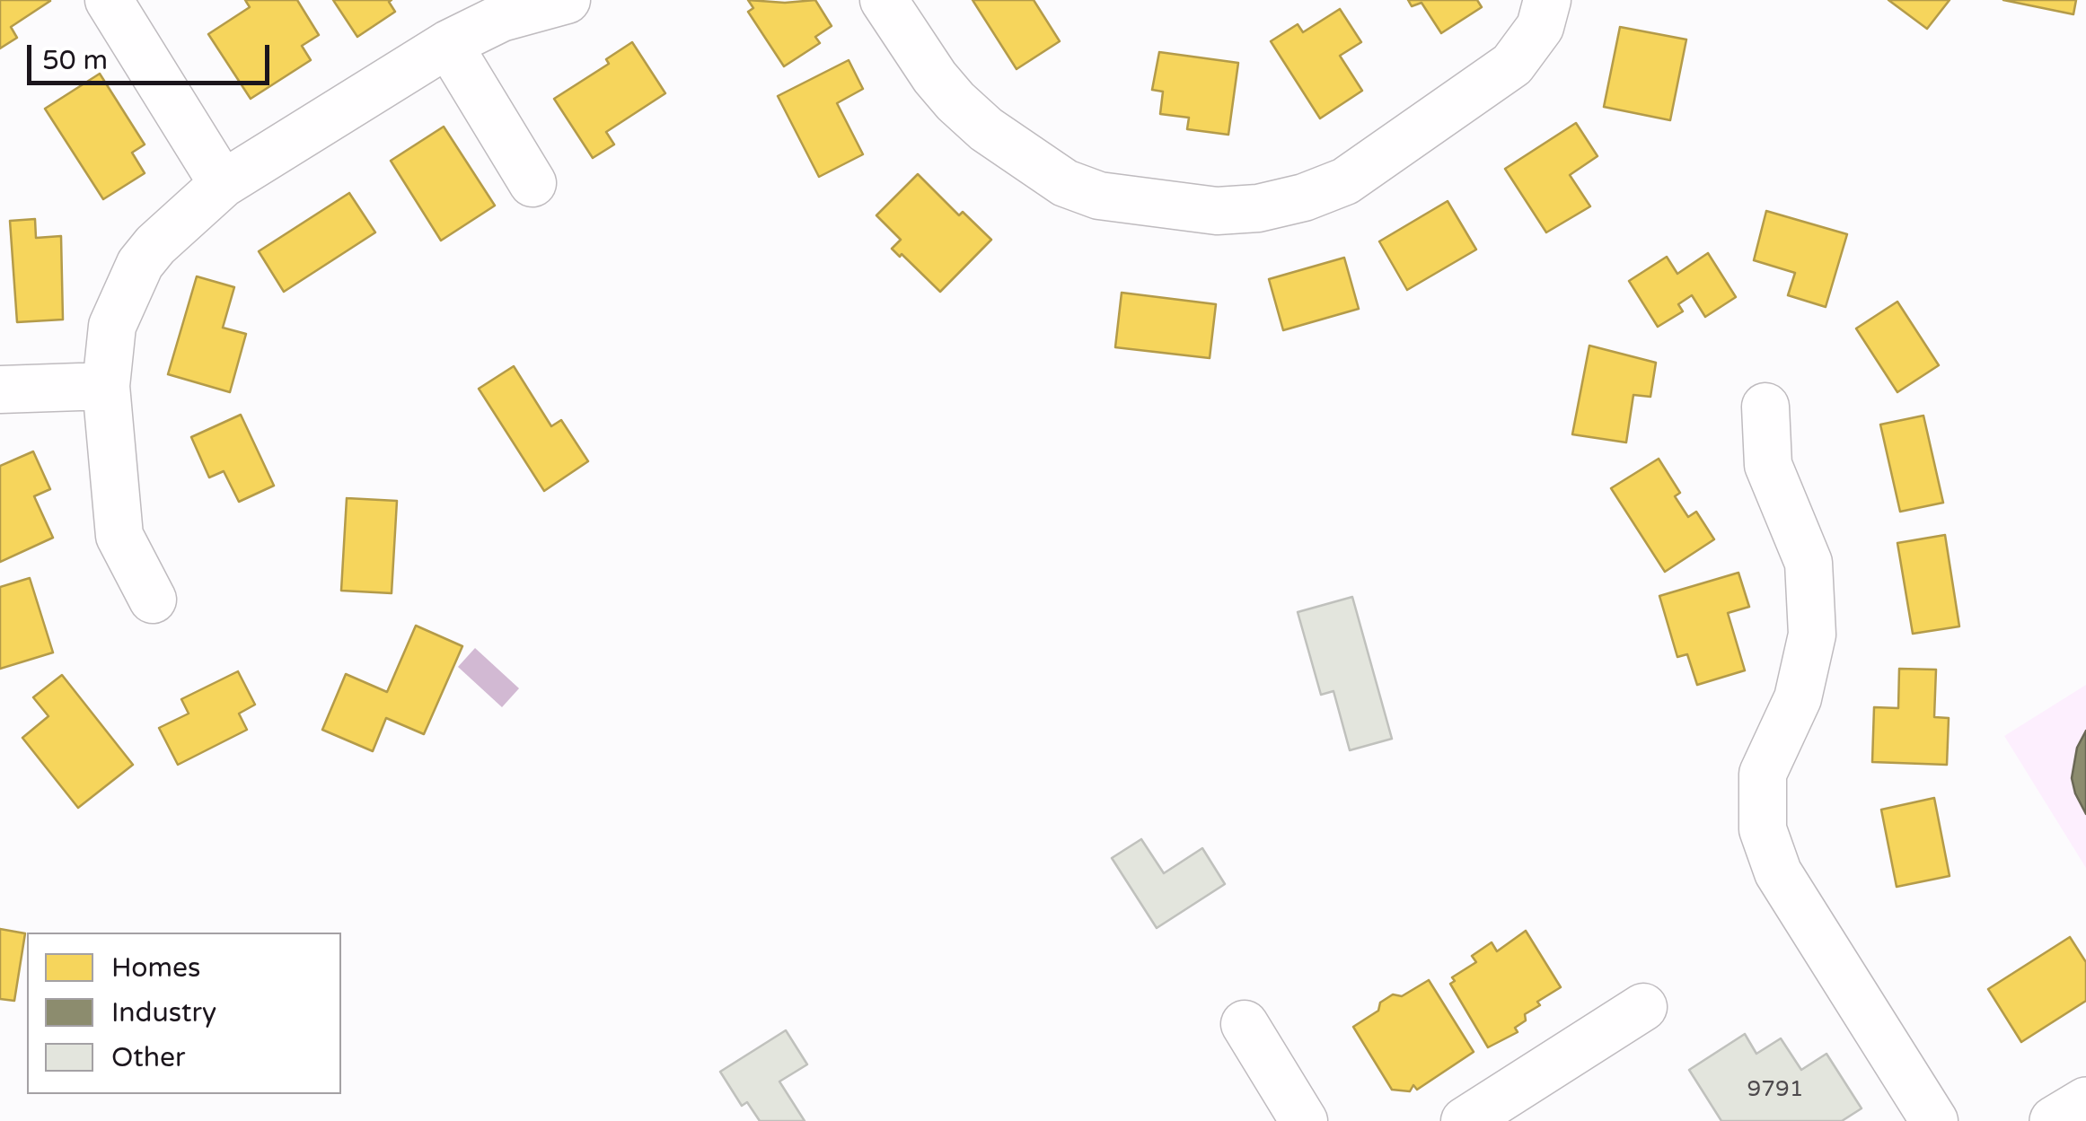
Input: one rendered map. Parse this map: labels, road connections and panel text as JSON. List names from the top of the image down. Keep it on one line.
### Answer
{"house_numbers":["9791"],"legend":["Homes","Industry","Other"],"scale_bar":"50 m"}
